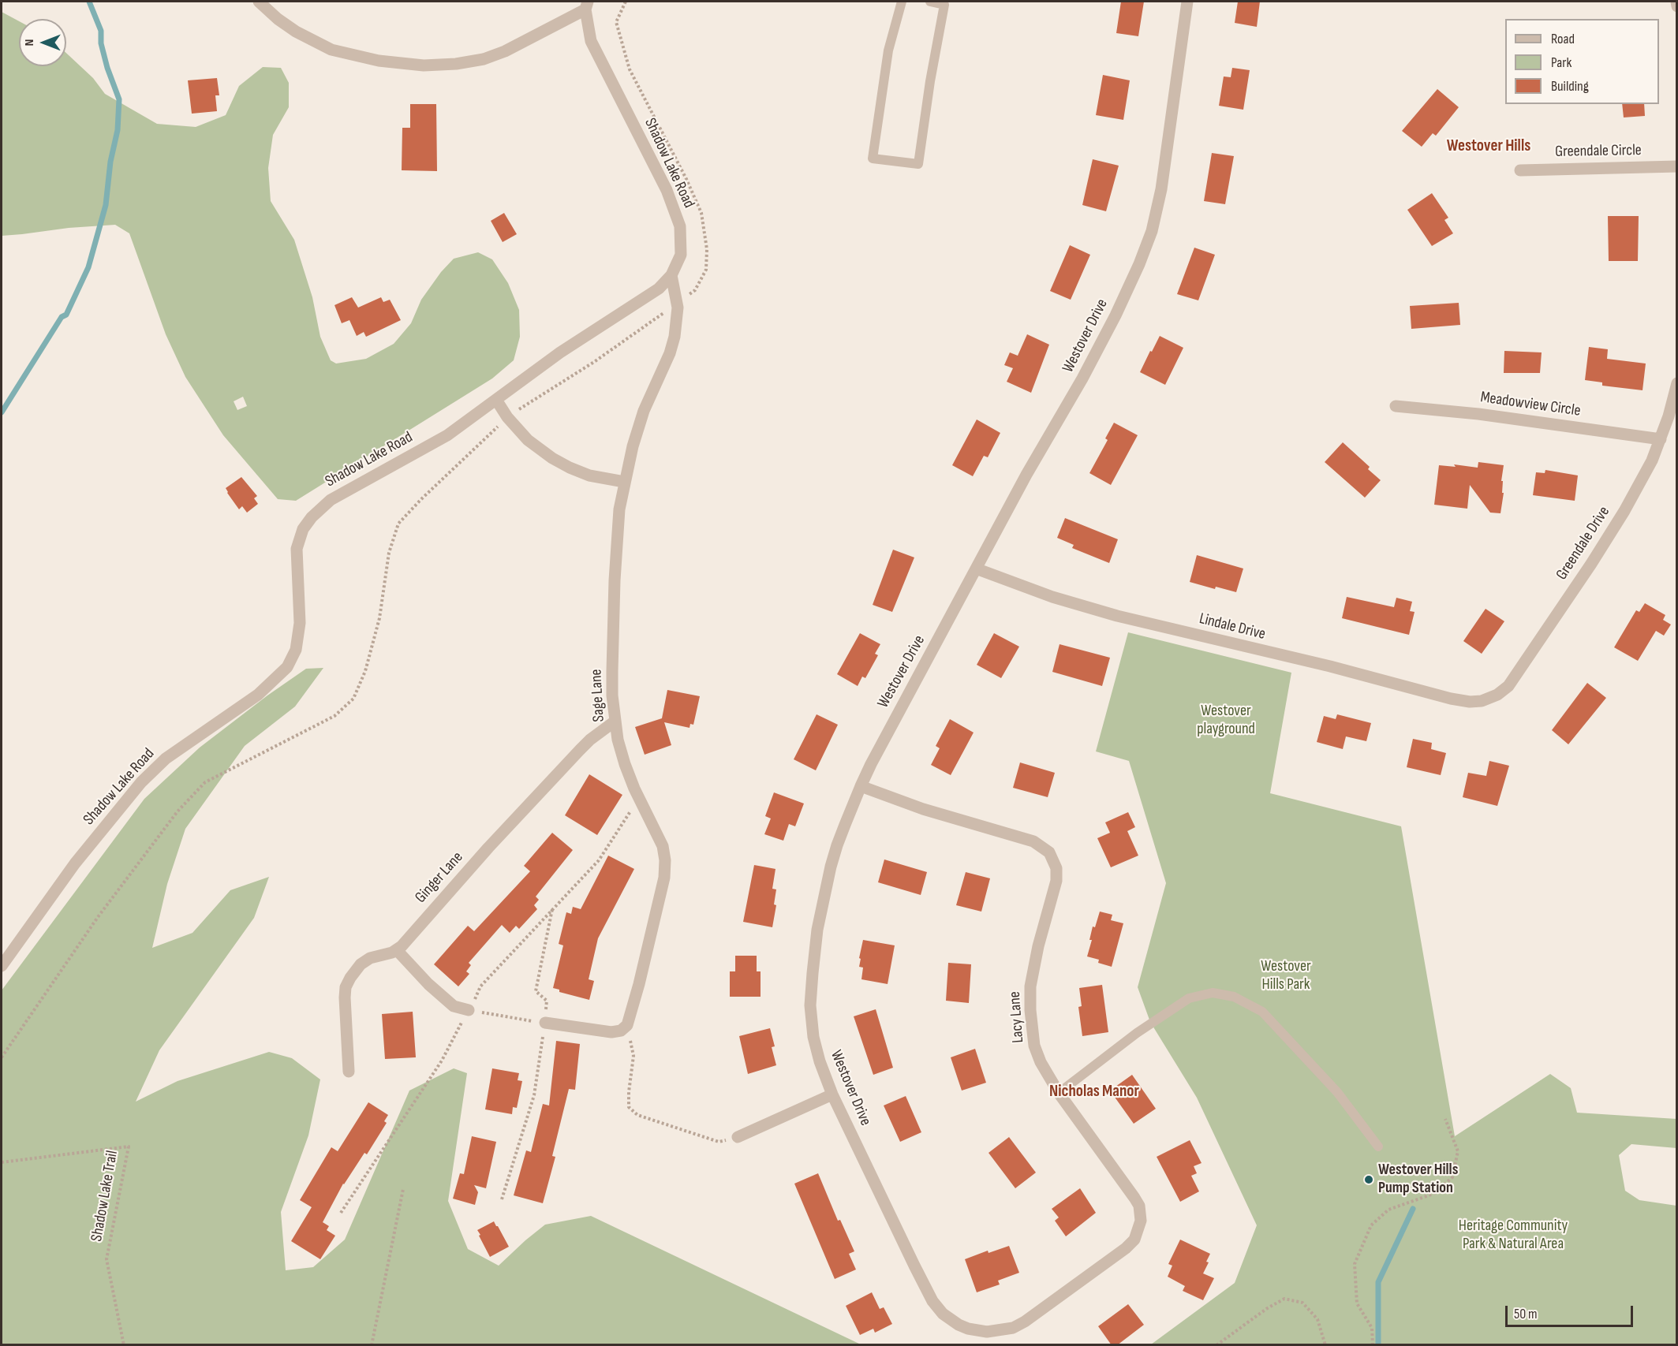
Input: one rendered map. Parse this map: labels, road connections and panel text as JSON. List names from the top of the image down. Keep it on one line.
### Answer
{"streets":{"street":["Greendale Circle","Shadow Lake Road","Westover Drive","Meadowview Circle","Greendale Drive","Lindale Drive","Sage Lane","Ginger Lane","Lacy Lane"],"path":["Shadow Lake Trail"]},"crossings":[["Shadow Lake Road","Sage Lane"],["Westover Drive","Lindale Drive"],["Westover Drive","Lacy Lane"],["Meadowview Circle","Greendale Drive"],["Greendale Drive","Lindale Drive"],["Sage Lane","Ginger Lane"]],"districts":["Westover Hills","Nicholas Manor"],"parks":["Westover playground","Westover Hills Park","Heritage Community Park & Natural Area"],"places":["Westover Hills Pump Station"],"legend":["Road","Park","Building"],"scale_bar":"50 m","north":"left"}
